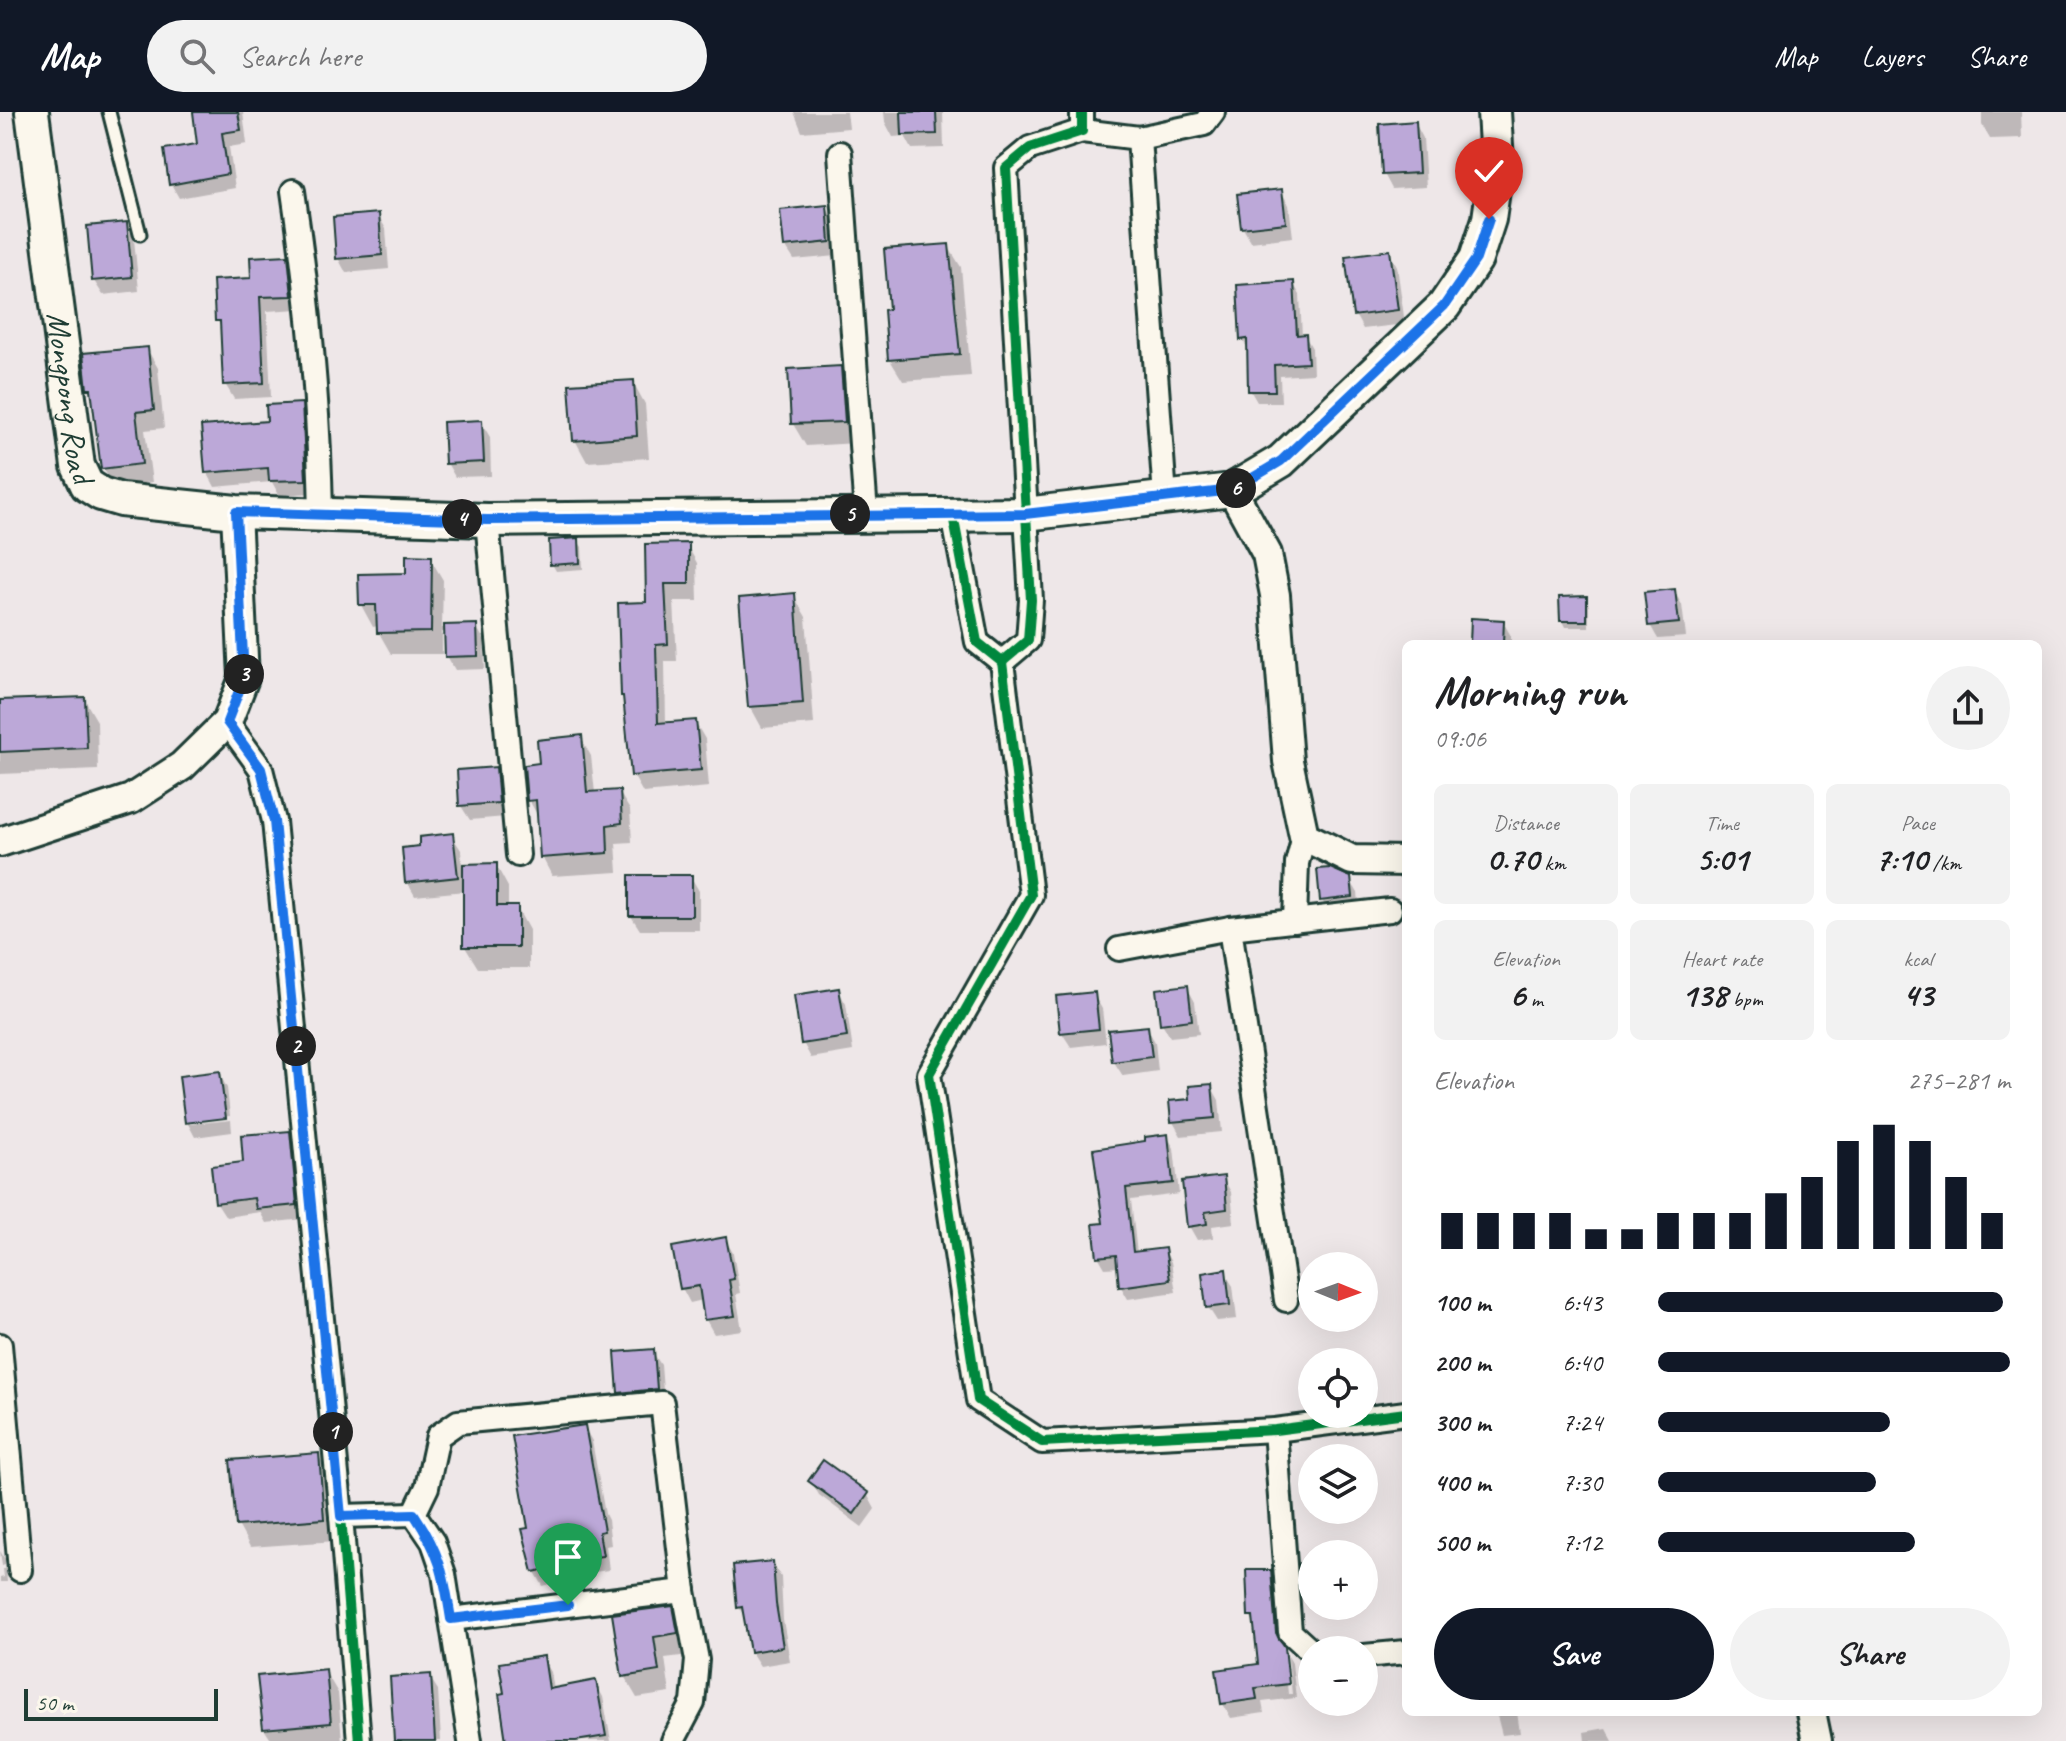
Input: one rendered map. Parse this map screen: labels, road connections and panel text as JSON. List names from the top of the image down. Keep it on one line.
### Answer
{"streets":{"main road":["Mongpong Road"]},"scale_bar":"50 m","north":"right","page":{"header":"Map","search":"Search here","nav":["Map","Layers","Share"],"pins":["6","5","4","3","2","1"],"heading":["Morning run","09:06"],"stats":[["Distance","0.70 km"],["Time","5:01"],["Pace","7:10 /km"],["Elevation","6 m"],["Heart rate","138 bpm"],["kcal","43"]],"chart":["Elevation","275–281 m"],"map_buttons":["+","−"],"list":[{"name":"100 m","note":"6:43"},{"name":"200 m","note":"6:40"},{"name":"300 m","note":"7:24"},{"name":"400 m","note":"7:30"},{"name":"500 m","note":"7:12"}],"buttons":["Save","Share"],"scale":"50 m"}}
